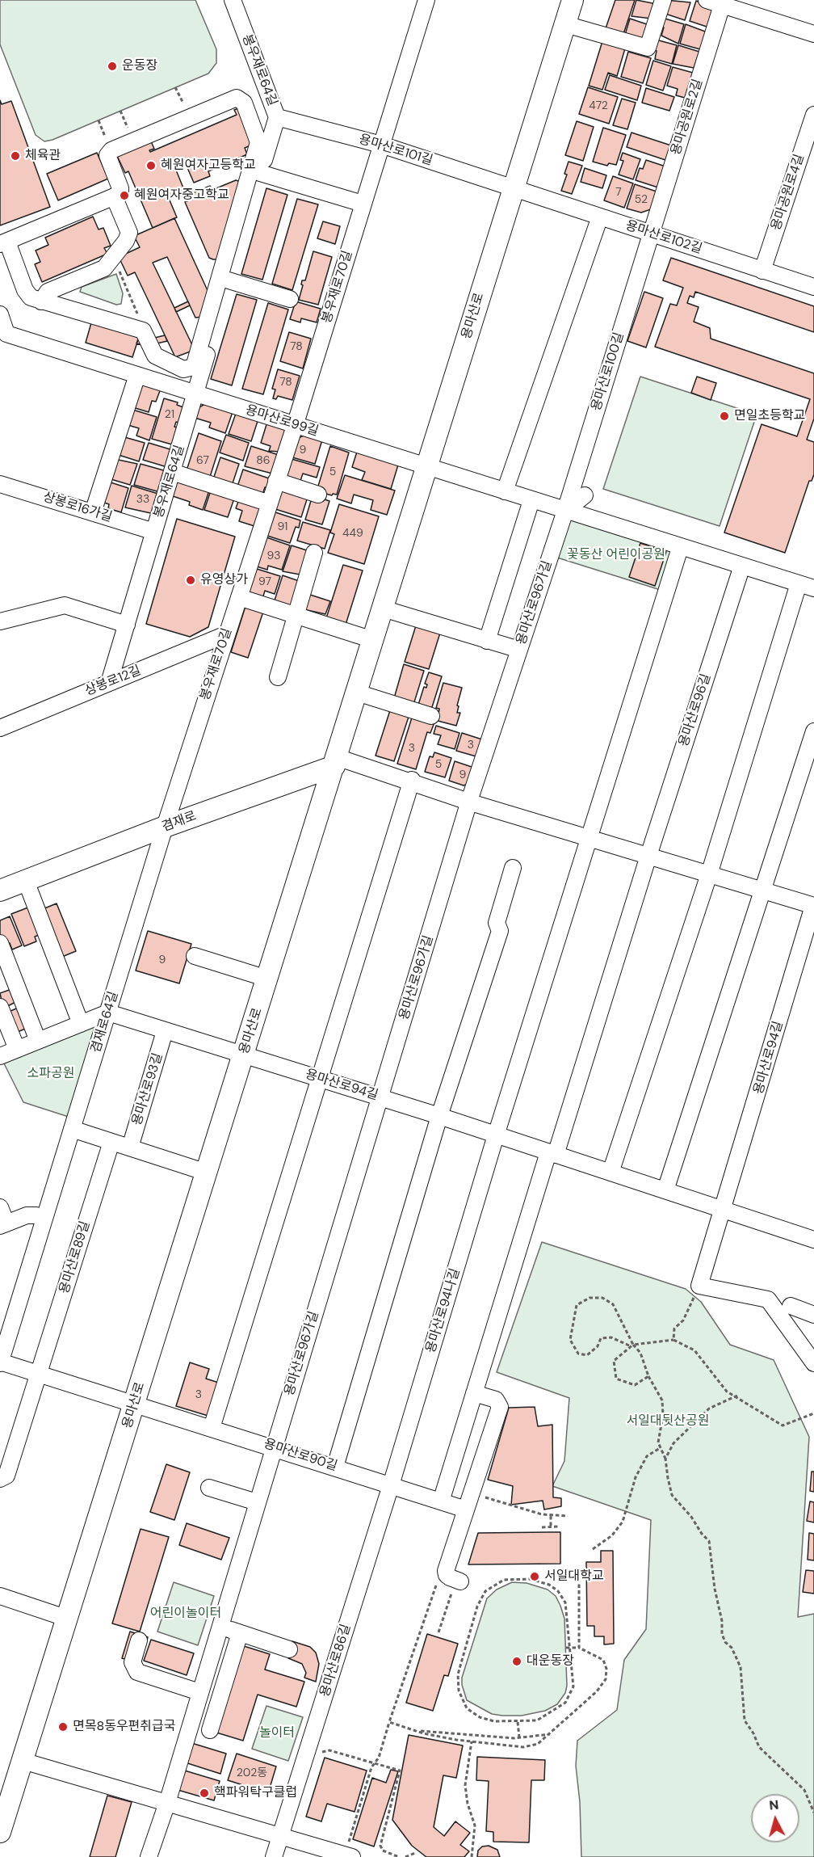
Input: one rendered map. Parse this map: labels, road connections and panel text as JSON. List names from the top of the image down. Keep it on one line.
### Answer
{"streets":{"main road":["용마산로","겸재로"],"street":["봉우재로64길","용마공원로2길","용마산로101길","용마공원로4길","용마산로102길","봉우재로70길","용마산로100길","용마산로99길","상봉로16가길","용마산로96가길","상봉로12길","용마산로96길","겸재로64길","용마산로94길","용마산로93길","용마산로89길","용마산로94나길","용마산로90길","용마산로86길"]},"crossings":[["봉우재로64길","용마산로101길"],["봉우재로64길","용마산로99길"],["봉우재로64길","상봉로16가길"],["봉우재로64길","상봉로12길"],["용마공원로2길","용마산로102길"],["용마공원로2길","용마산로100길"],["용마산로101길","용마산로102길"],["용마산로101길","봉우재로70길"],["용마산로101길","용마산로"],["용마공원로4길","용마산로102길"],["용마산로102길","용마산로"],["용마산로102길","용마산로100길"],["봉우재로70길","용마산로99길"],["봉우재로70길","상봉로12길"],["봉우재로70길","겸재로"],["봉우재로70길","겸재로64길"],["용마산로","용마산로99길"],["용마산로","겸재로"],["용마산로","용마산로94길"],["용마산로","용마산로90길"],["용마산로100길","용마산로96가길"],["용마산로96가길","용마산로94길"],["용마산로96가길","용마산로90길"],["겸재로","겸재로64길"],["용마산로94길","용마산로94나길"],["용마산로94나길","용마산로90길"],["용마산로94나길","용마산로86길"],["용마산로90길","용마산로86길"]],"parks":["꽃동산 어린이공원","소파공원","서일대뒷산공원","어린이놀이터","놀이터"],"places":["운동장","체육관","혜원여자고등학교","혜원여자중고학교","면일초등학교","유영상가","서일대학교","대운동장","면목8동우편취급국","핵파워탁구클럽"],"house_numbers":["472","7","52","78","78","21","9","67","86","5","33","91","449","93","97","3","3","5","9","9","3","202동"],"north":"top"}
